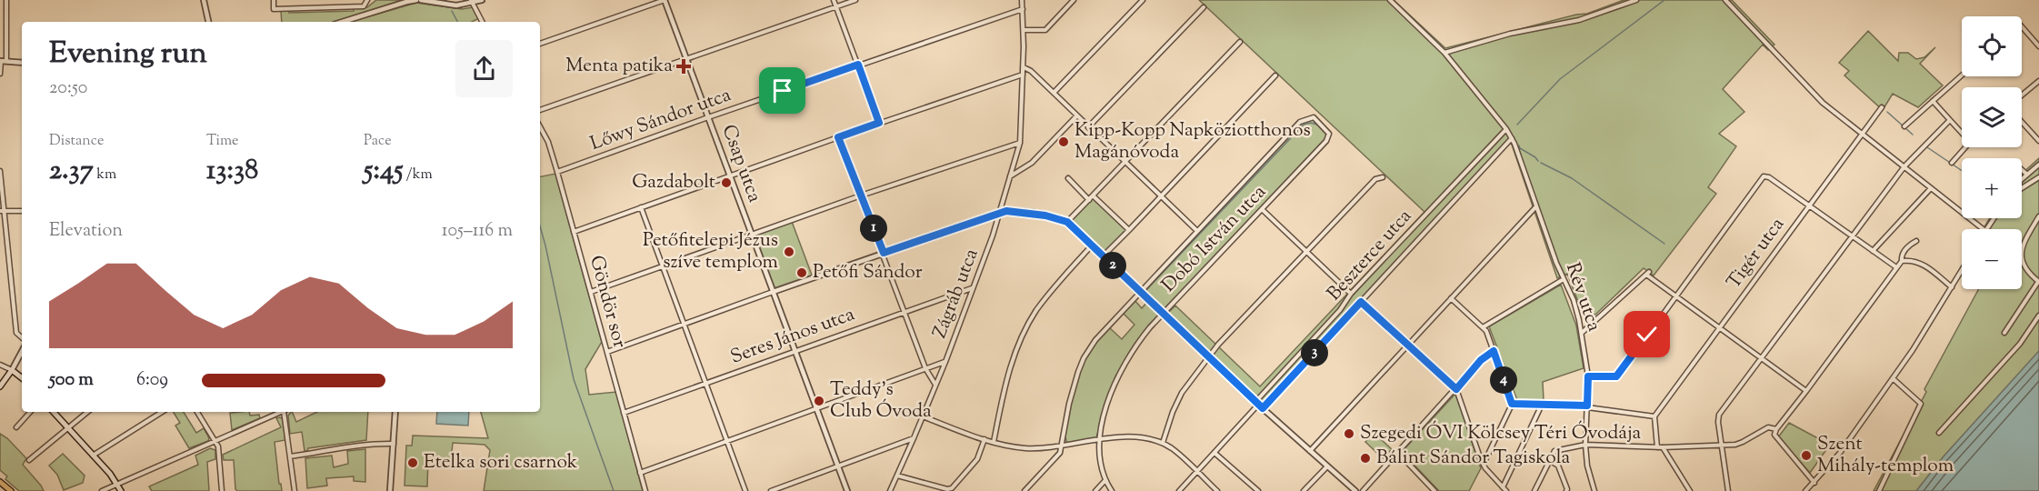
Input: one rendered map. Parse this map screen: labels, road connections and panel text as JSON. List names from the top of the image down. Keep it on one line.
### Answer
{"streets":{"street":["Lőwy Sándor utca","Csap utca","Dobó István utca","Tigér utca","Beszterce utca","Zágráb utca","Rév utca","Göndör sor","Seres János utca"]},"crossings":[["Lőwy Sándor utca","Csap utca"],["Lőwy Sándor utca","Zágráb utca"],["Lőwy Sándor utca","Göndör sor"],["Csap utca","Seres János utca"],["Beszterce utca","Rév utca"],["Zágráb utca","Seres János utca"],["Göndör sor","Seres János utca"]],"places":{"health":["Menta patika"],"other":["Kipp-Kopp Napköziotthonos Magánóvoda","Gazdabolt","Petőfitelepi Jézus szíve templom","Petőfi Sándor","Teddy's Club Óvoda","Szegedi ÓVI Kölcsey Téri Óvodája","Szent Mihály-templom","Bálint Sándor Tagiskola","Etelka sori csarnok"]},"page":{"map_buttons":["+","−"],"heading":["Evening run","20:50"],"stats":[["Distance","2.37 km"],["Time","13:38"],["Pace","5:45 /km"]],"chart":["Elevation","105–116 m"],"pins":["1","2","3","4"],"list":[{"name":"500 m","note":"6:09"}]}}
